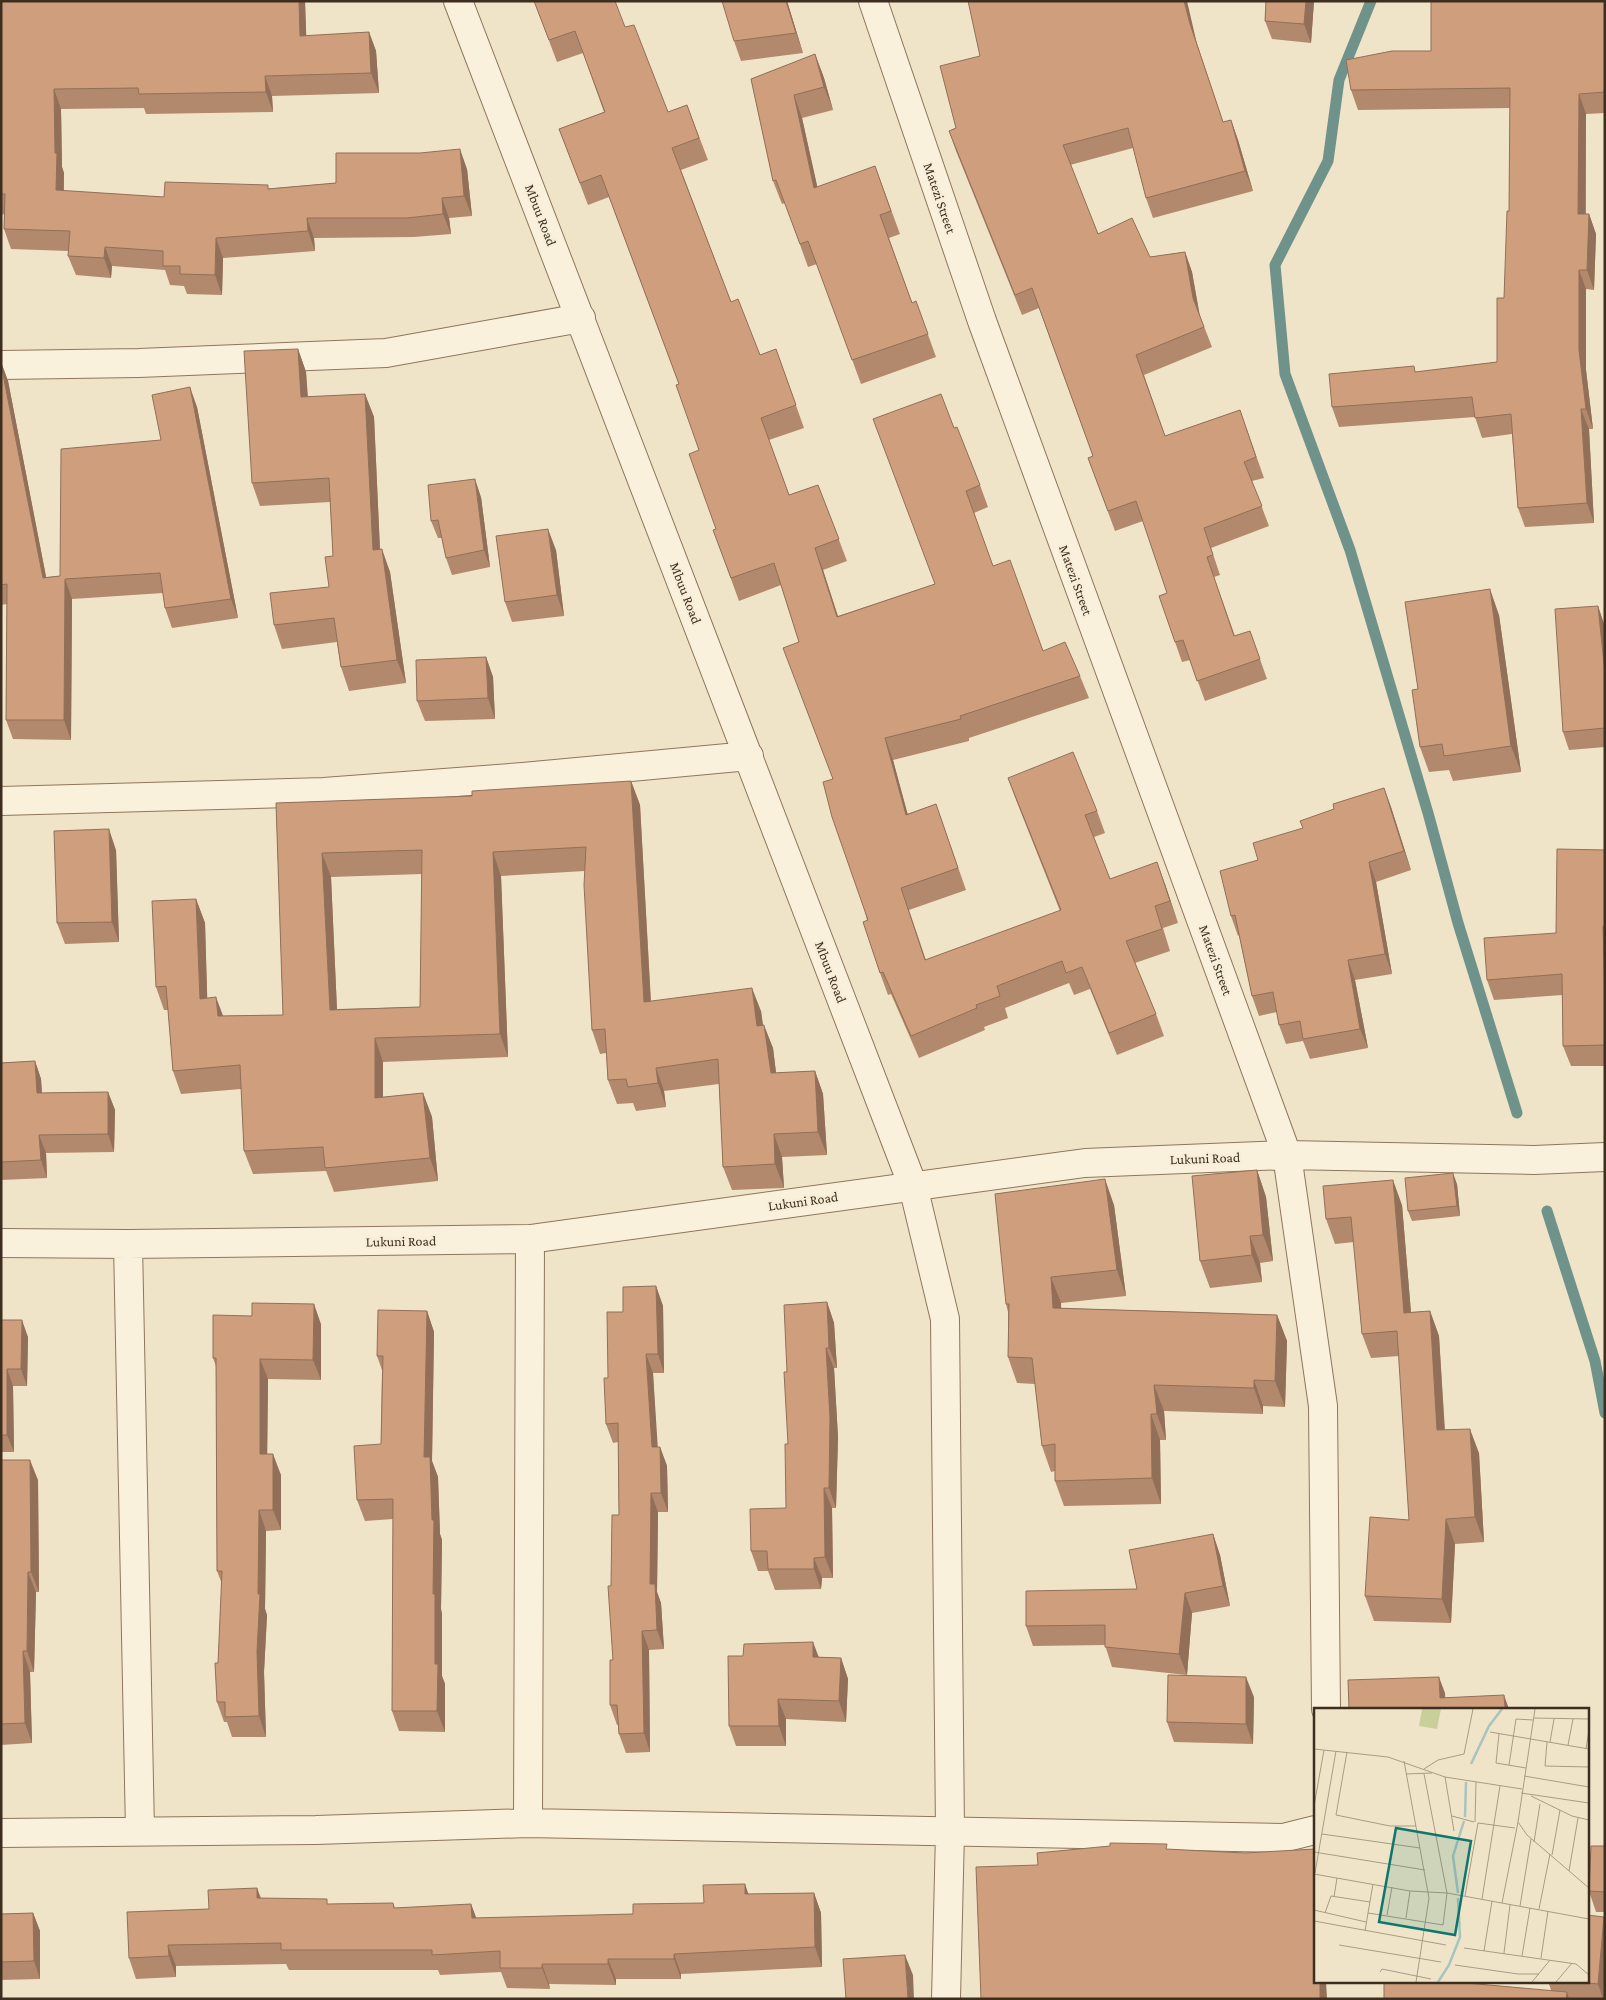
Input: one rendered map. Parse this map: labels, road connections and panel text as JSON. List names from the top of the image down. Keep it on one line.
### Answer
{"streets":{"street":["Matezi Street","Mbuu Road","Lukuni Road"]},"crossings":[["Matezi Street","Lukuni Road"],["Mbuu Road","Lukuni Road"]]}
